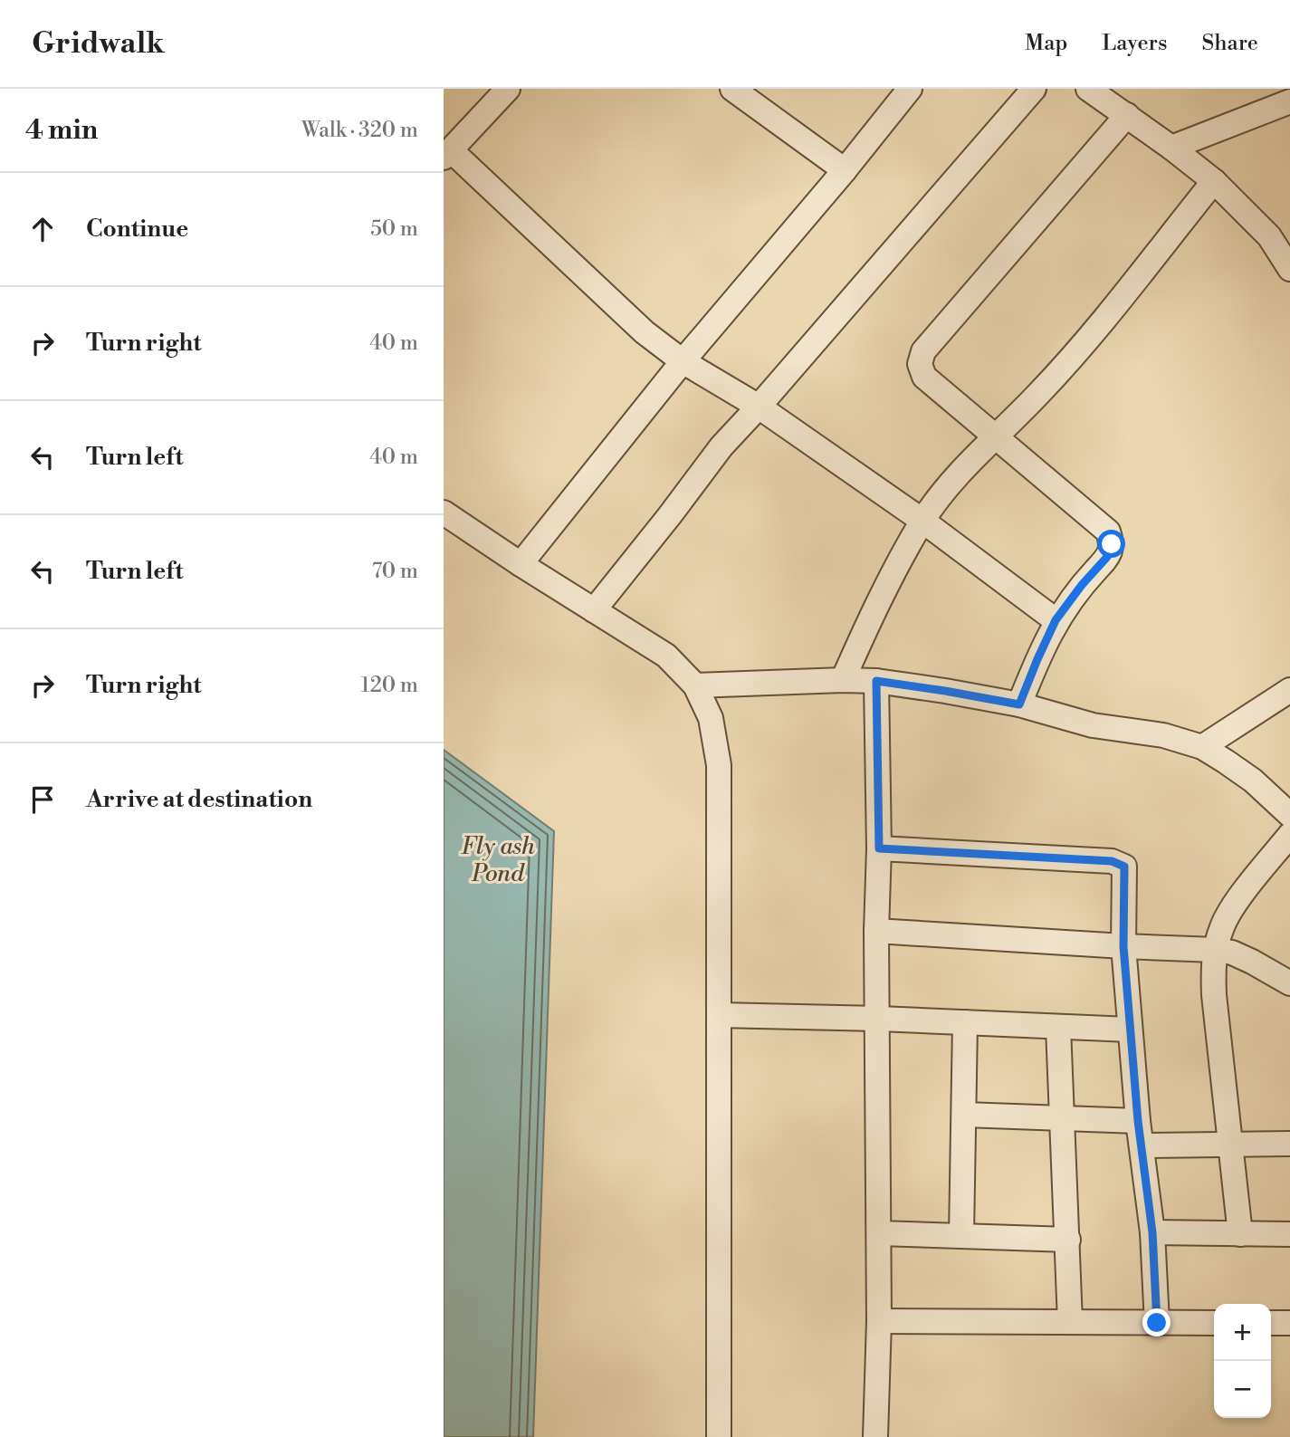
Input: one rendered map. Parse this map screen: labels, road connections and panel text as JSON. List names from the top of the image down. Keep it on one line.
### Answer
{"water":["Fly ash Pond"],"page":{"header":"Gridwalk","nav":["Map","Layers","Share"],"heading":["4 min","Walk · 320 m"],"list":[["Continue","50 m"],["Turn right","40 m"],["Turn left","40 m"],["Turn left","70 m"],["Turn right","120 m"],"Arrive at destination"],"map_buttons":["+","−"]}}
